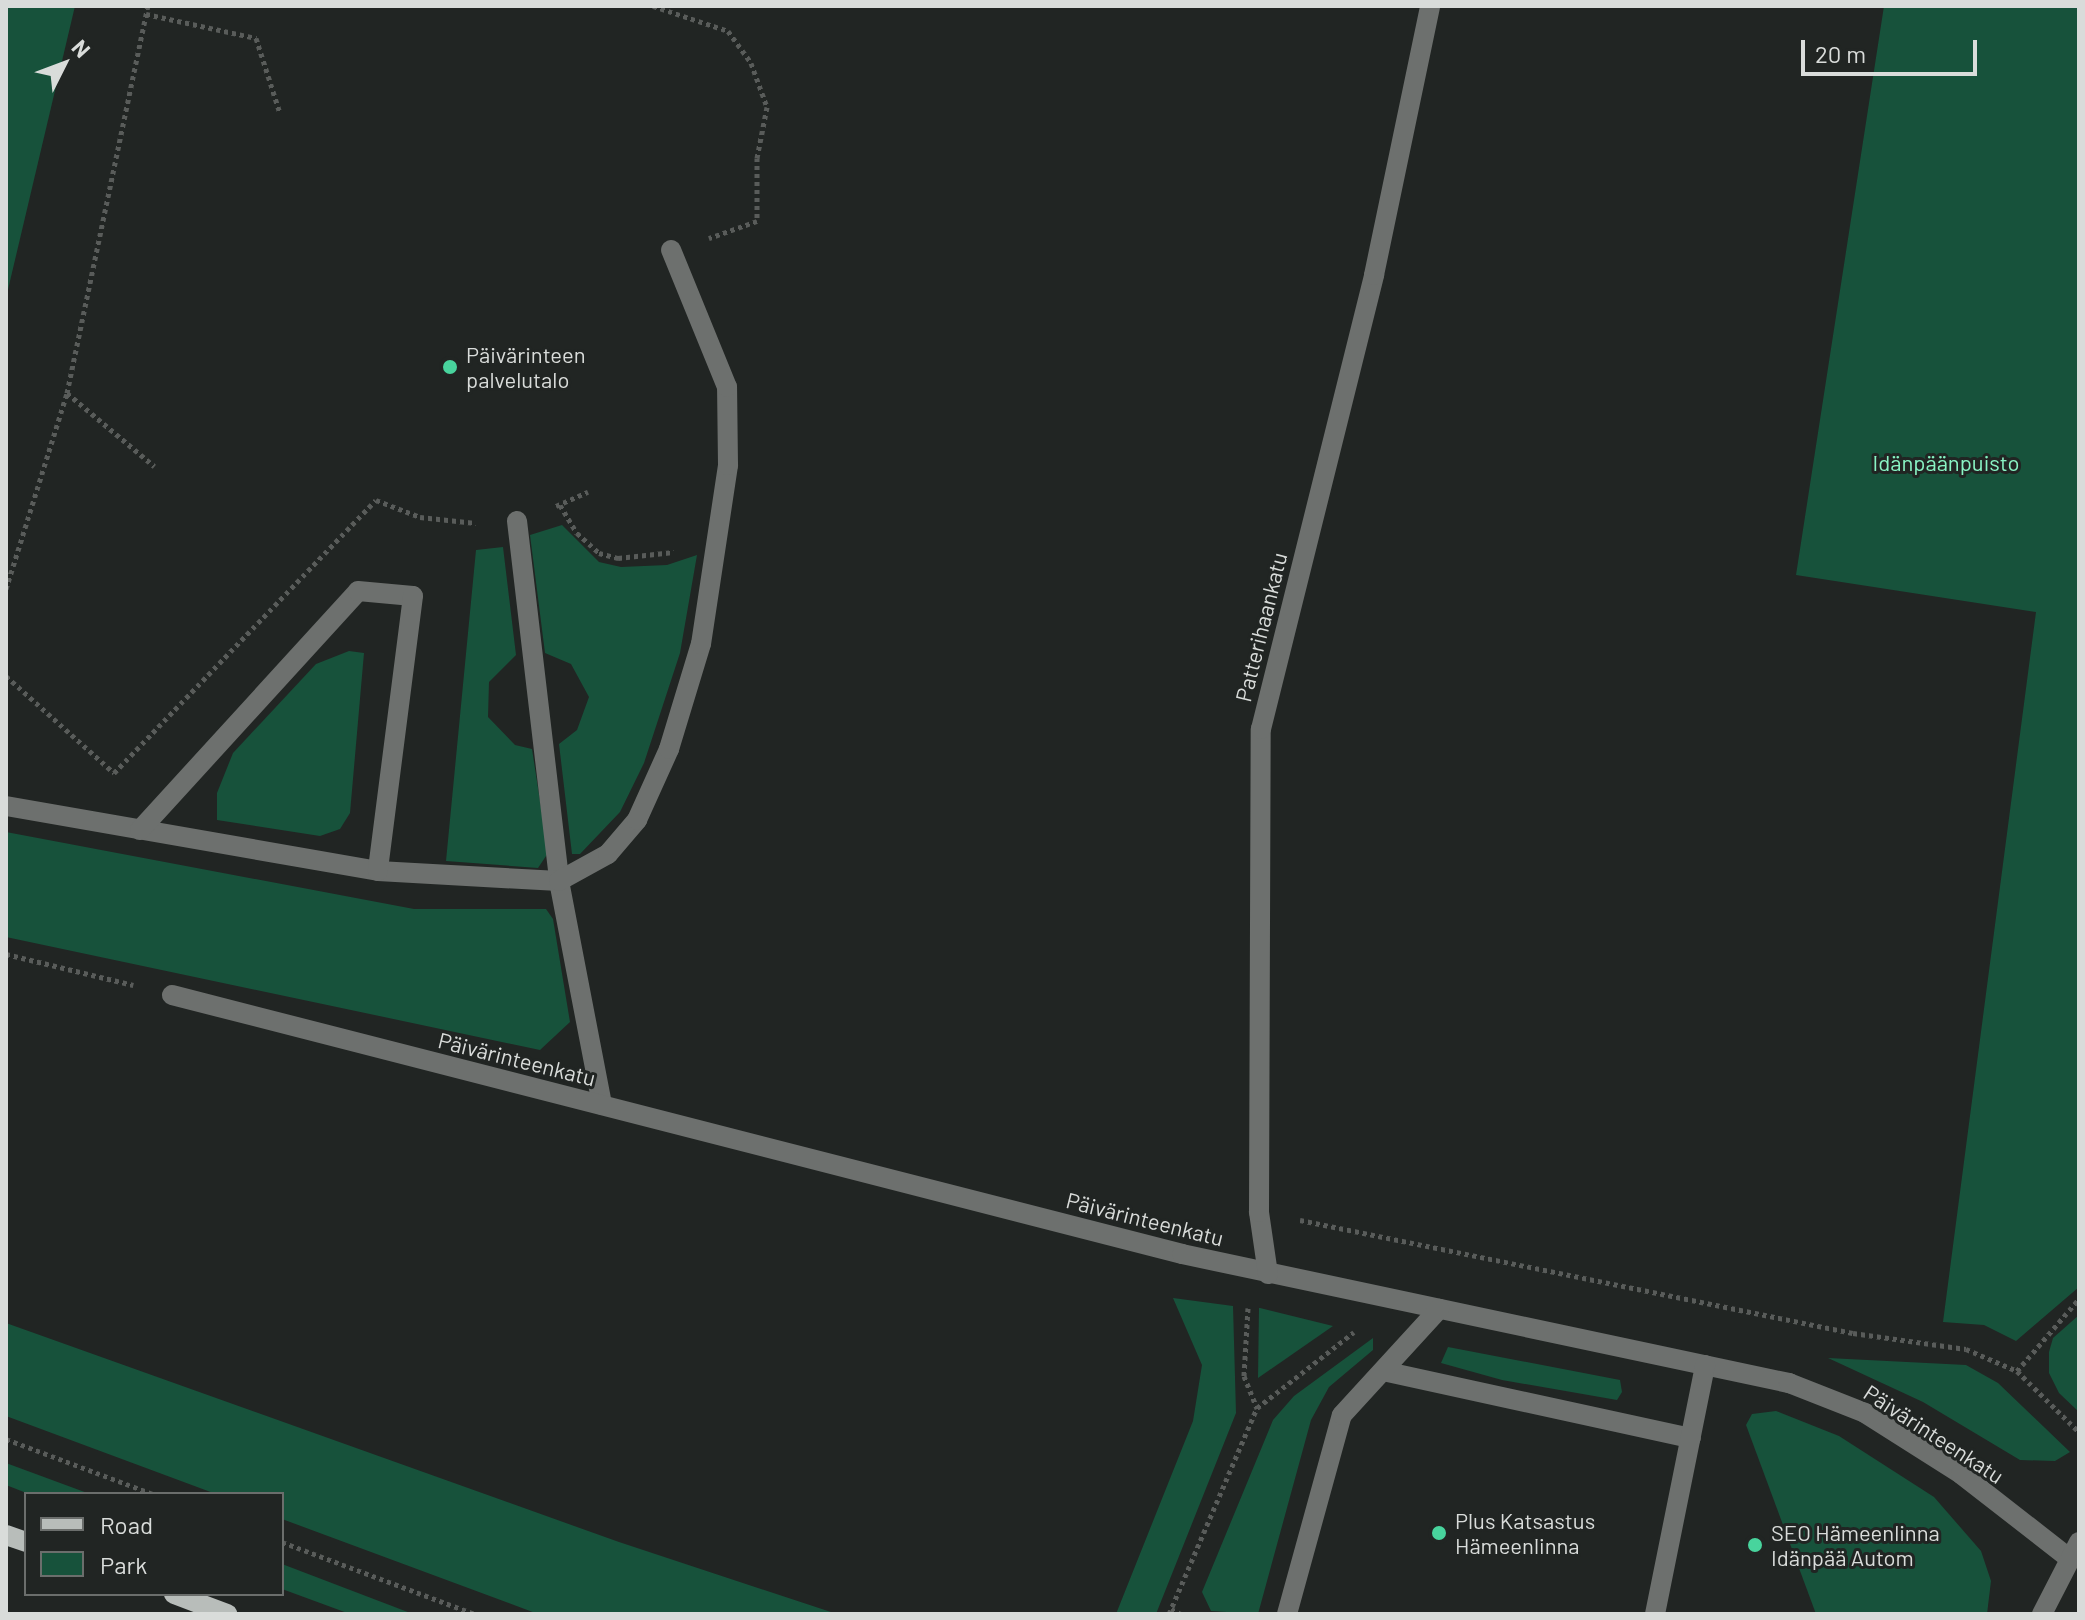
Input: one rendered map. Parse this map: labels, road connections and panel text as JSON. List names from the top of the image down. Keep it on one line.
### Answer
{"streets":{"street":["Patterihaankatu","Päivärinteenkatu"]},"crossings":[["Patterihaankatu","Päivärinteenkatu"]],"parks":["Idänpäänpuisto"],"places":["Päivärinteen palvelutalo","Plus Katsastus Hämeenlinna","SEO Hämeenlinna Idänpää Autom"],"legend":["Road","Park"],"scale_bar":"20 m","north":"top right"}
